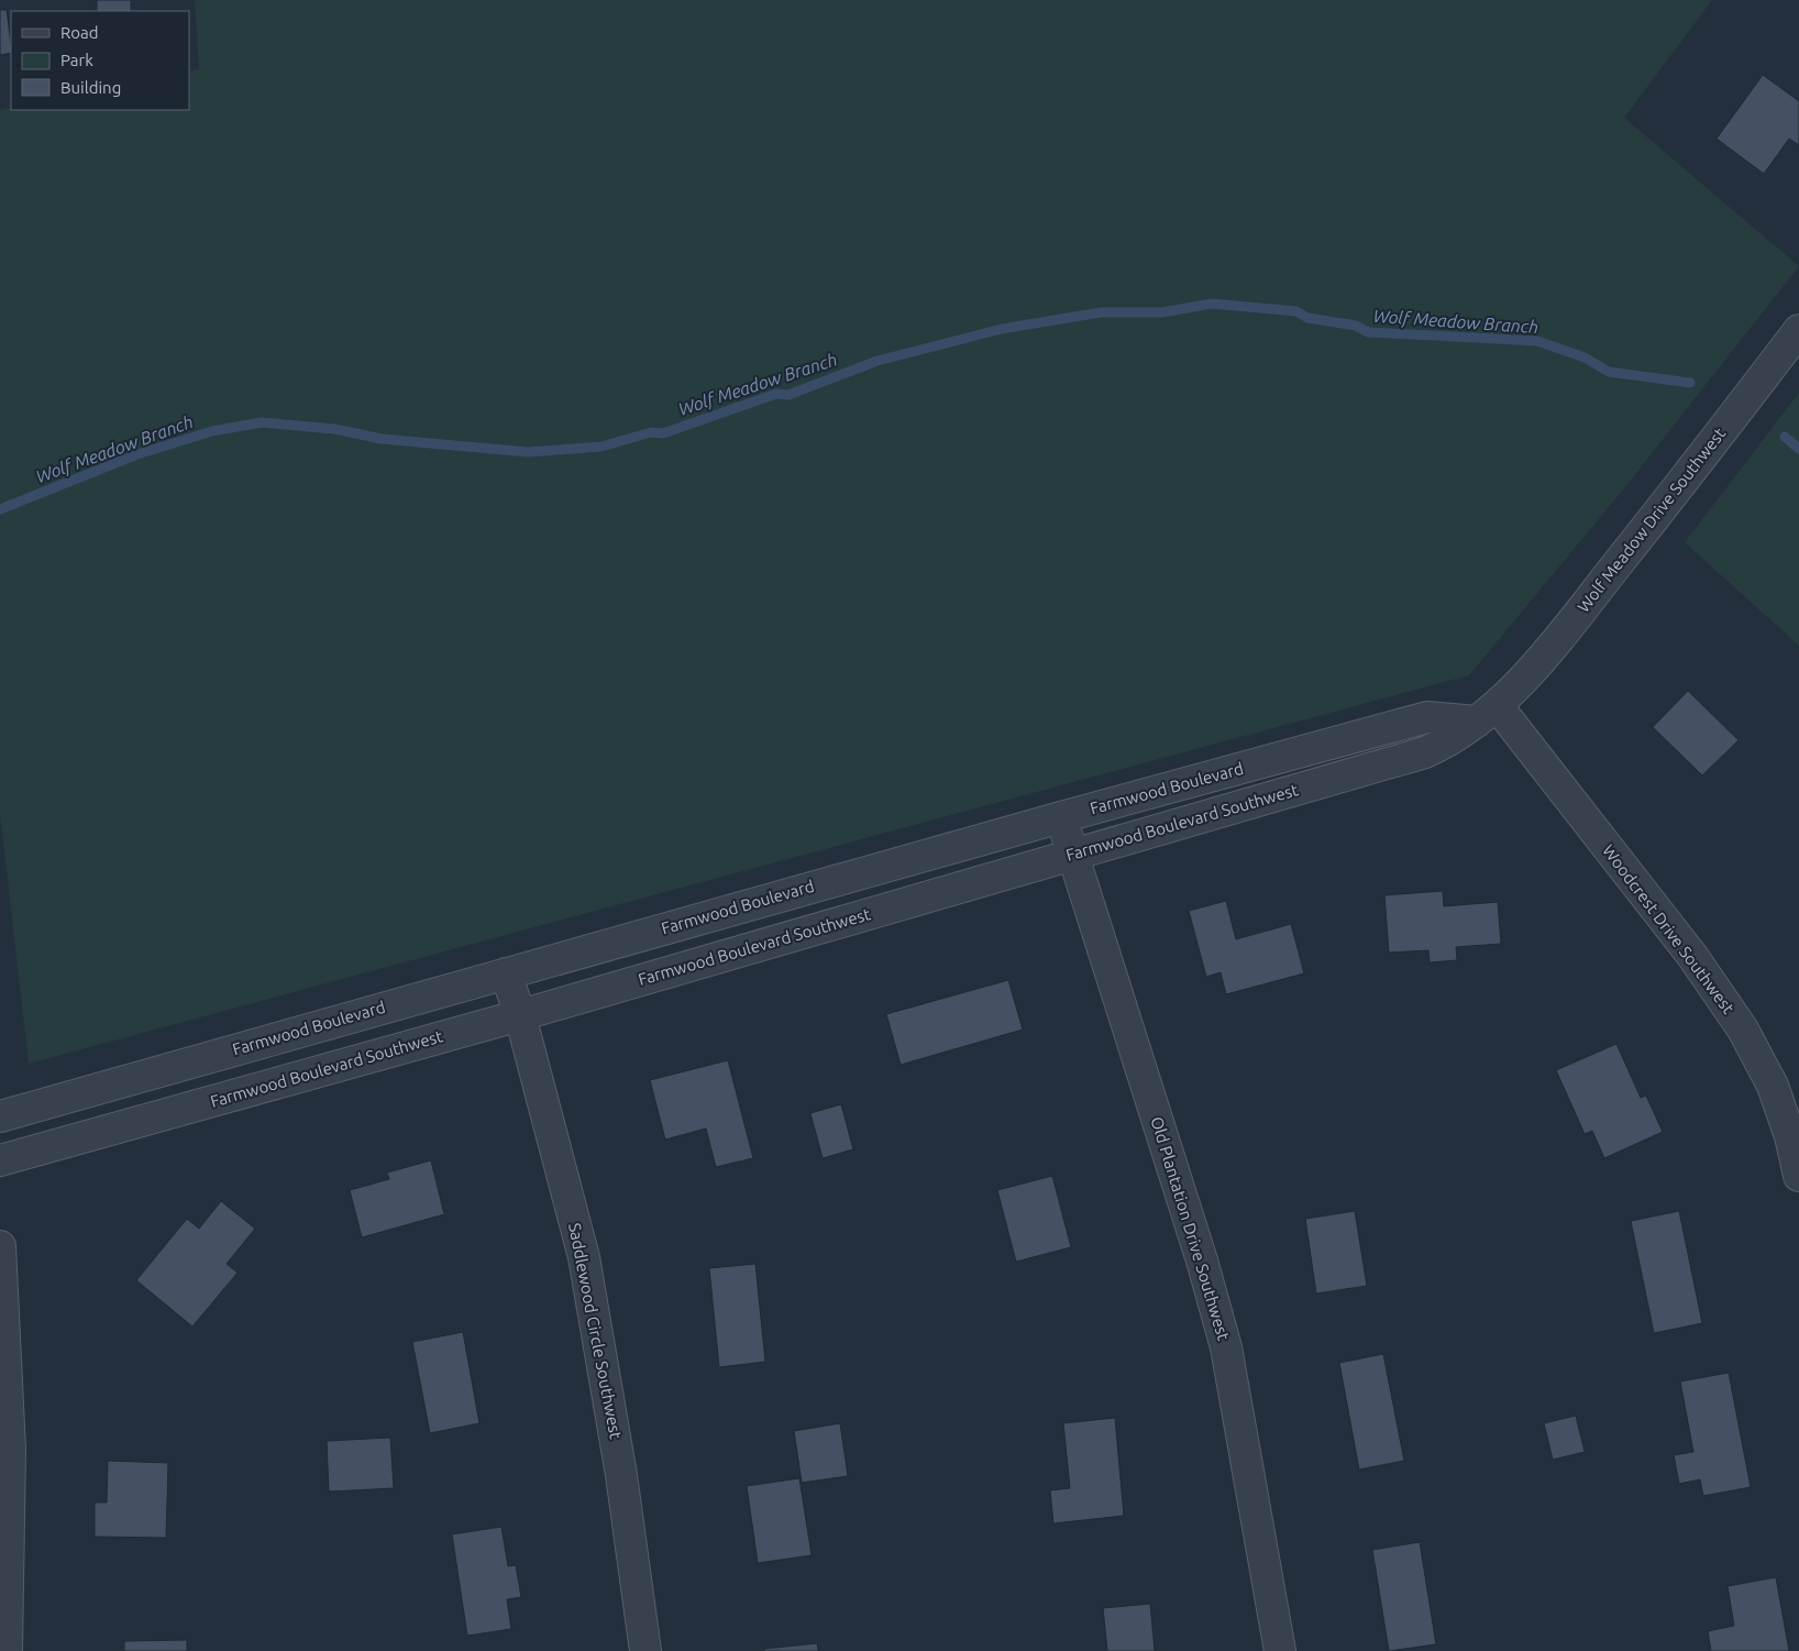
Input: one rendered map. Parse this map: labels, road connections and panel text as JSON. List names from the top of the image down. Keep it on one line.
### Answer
{"streets":{"street":["Wolf Meadow Drive Southwest","Farmwood Boulevard","Farmwood Boulevard Southwest","Woodcrest Drive Southwest","Old Plantation Drive Southwest","Saddlewood Circle Southwest"]},"crossings":[["Wolf Meadow Drive Southwest","Farmwood Boulevard"],["Wolf Meadow Drive Southwest","Farmwood Boulevard Southwest"],["Wolf Meadow Drive Southwest","Woodcrest Drive Southwest"],["Farmwood Boulevard","Farmwood Boulevard Southwest"],["Farmwood Boulevard","Woodcrest Drive Southwest"],["Farmwood Boulevard","Old Plantation Drive Southwest"],["Farmwood Boulevard","Saddlewood Circle Southwest"],["Farmwood Boulevard Southwest","Woodcrest Drive Southwest"],["Farmwood Boulevard Southwest","Old Plantation Drive Southwest"],["Farmwood Boulevard Southwest","Saddlewood Circle Southwest"]],"water":["Wolf Meadow Branch"],"legend":["Road","Park","Building"]}
